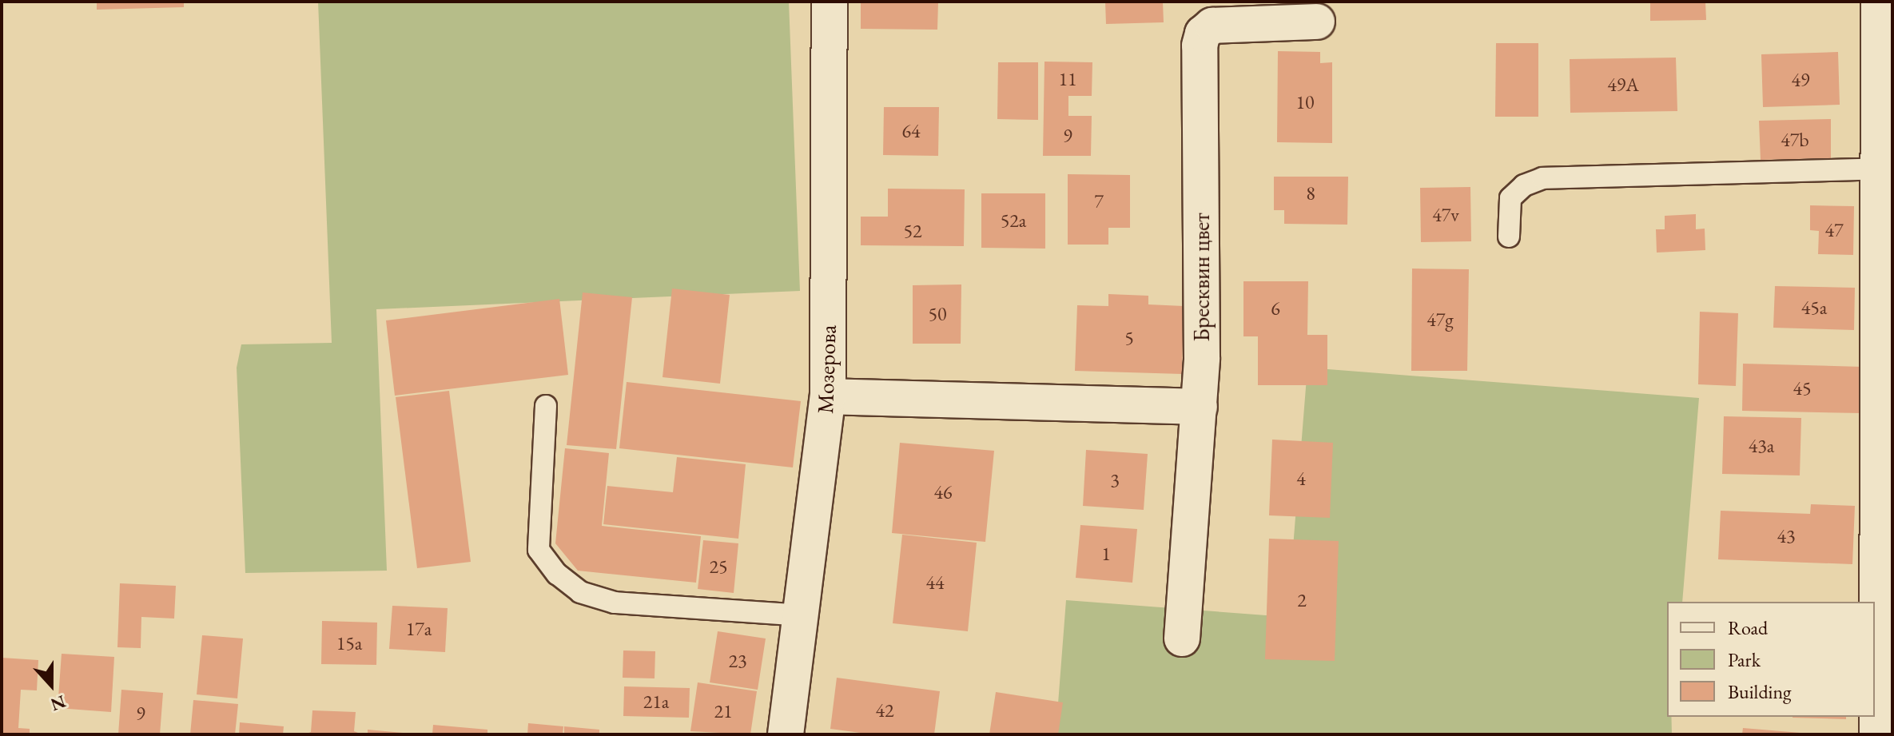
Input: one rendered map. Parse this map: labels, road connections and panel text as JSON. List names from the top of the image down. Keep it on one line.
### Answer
{"streets":{"street":["Бресквин цвет","Мозерова"]},"house_numbers":["11","49","49A","10","64","9","47b","8","7","47v","52a","47","52","45a","6","50","47g","5","45","43a","4","3","46","43","1","25","44","2","17a","15a","23","21a","42","21","9"],"legend":["Road","Park","Building"],"north":"bottom"}
